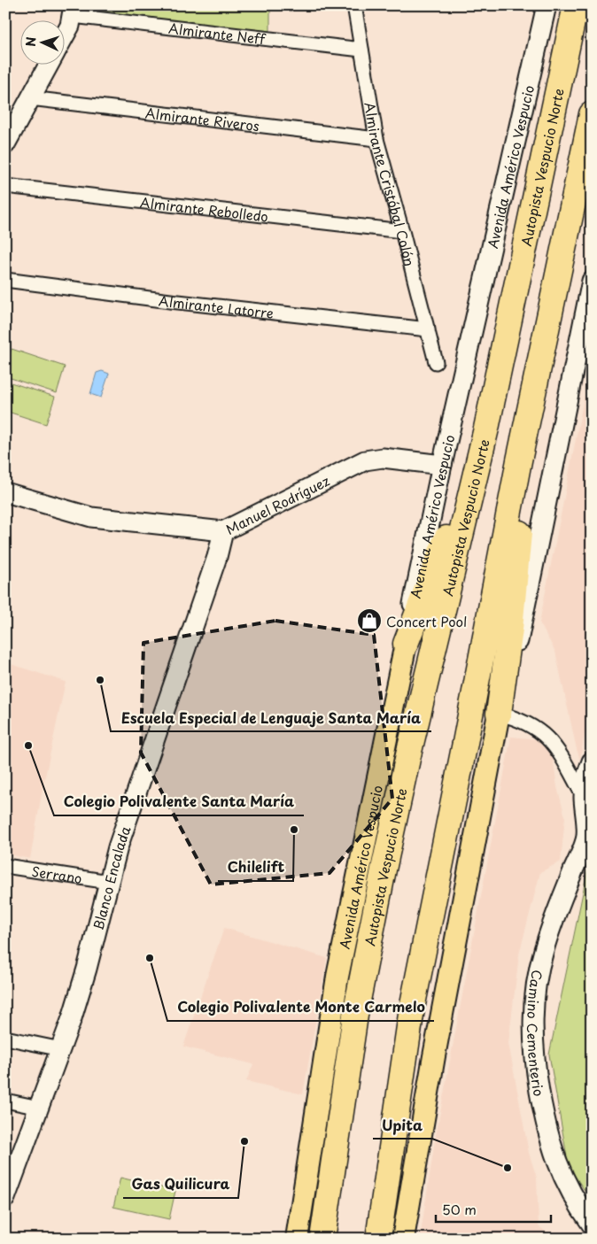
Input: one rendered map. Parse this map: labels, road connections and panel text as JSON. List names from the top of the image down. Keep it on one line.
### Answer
{"streets":{"highway":["Autopista Vespucio Norte"],"main road":["Avenida Américo Vespucio"],"street":["Almirante Neff","Almirante Riveros","Almirante Cristóbal Colón","Almirante Rebolledo","Almirante Latorre","Manuel Rodríguez","Serrano","Blanco Encalada","Camino Cementerio"]},"crossings":[["Almirante Neff","Almirante Cristóbal Colón"],["Almirante Riveros","Almirante Cristóbal Colón"],["Avenida Américo Vespucio","Manuel Rodríguez"],["Almirante Cristóbal Colón","Almirante Rebolledo"],["Almirante Cristóbal Colón","Almirante Latorre"],["Manuel Rodríguez","Blanco Encalada"],["Serrano","Blanco Encalada"]],"places":{"shop":["Concert Pool"],"other":["Escuela Especial de Lenguaje Santa María","Colegio Polivalente Santa María","Chilelift","Colegio Polivalente Monte Carmelo","Gas Quilicura","Upita"]},"scale_bar":"50 m","north":"left"}
